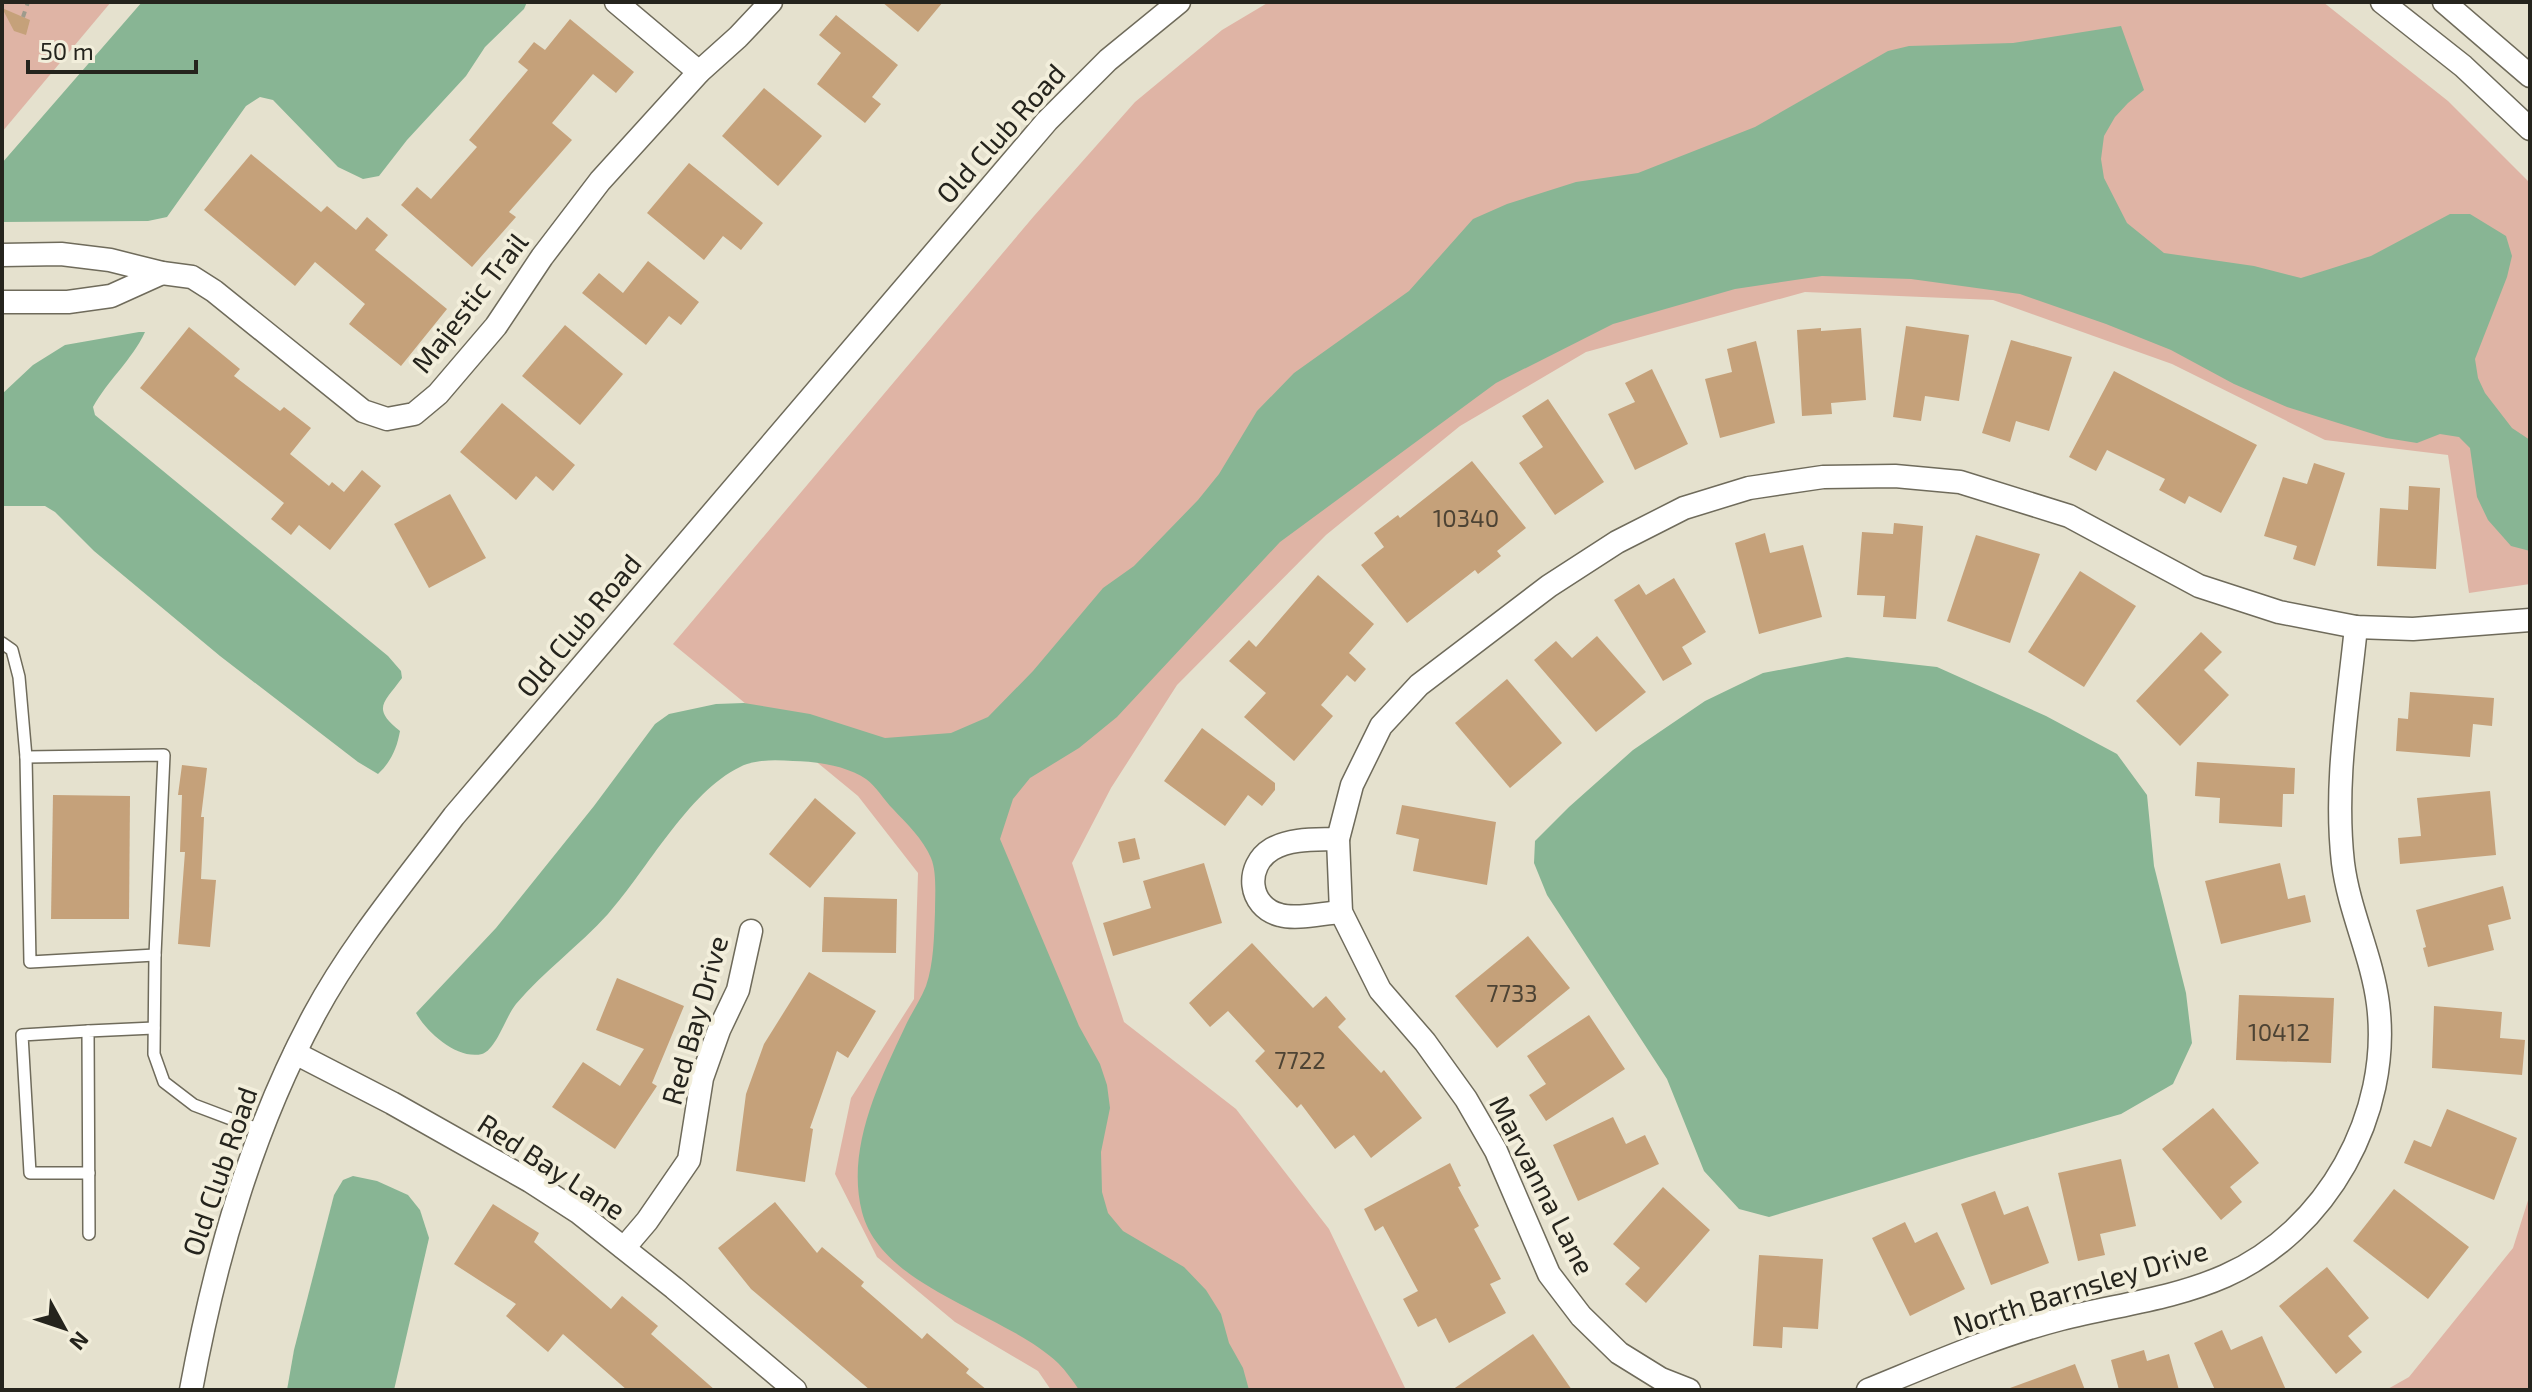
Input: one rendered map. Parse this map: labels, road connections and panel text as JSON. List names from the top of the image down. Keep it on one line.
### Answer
{"streets":{"street":["Old Club Road","Majestic Trail","Red Bay Drive","Red Bay Lane","Marvanna Lane","North Barnsley Drive"]},"crossings":[["Old Club Road","Red Bay Lane"],["Red Bay Drive","Red Bay Lane"],["Marvanna Lane","North Barnsley Drive"]],"house_numbers":["10340","7733","10412","7722"],"scale_bar":"50 m","north":"bottom right"}
